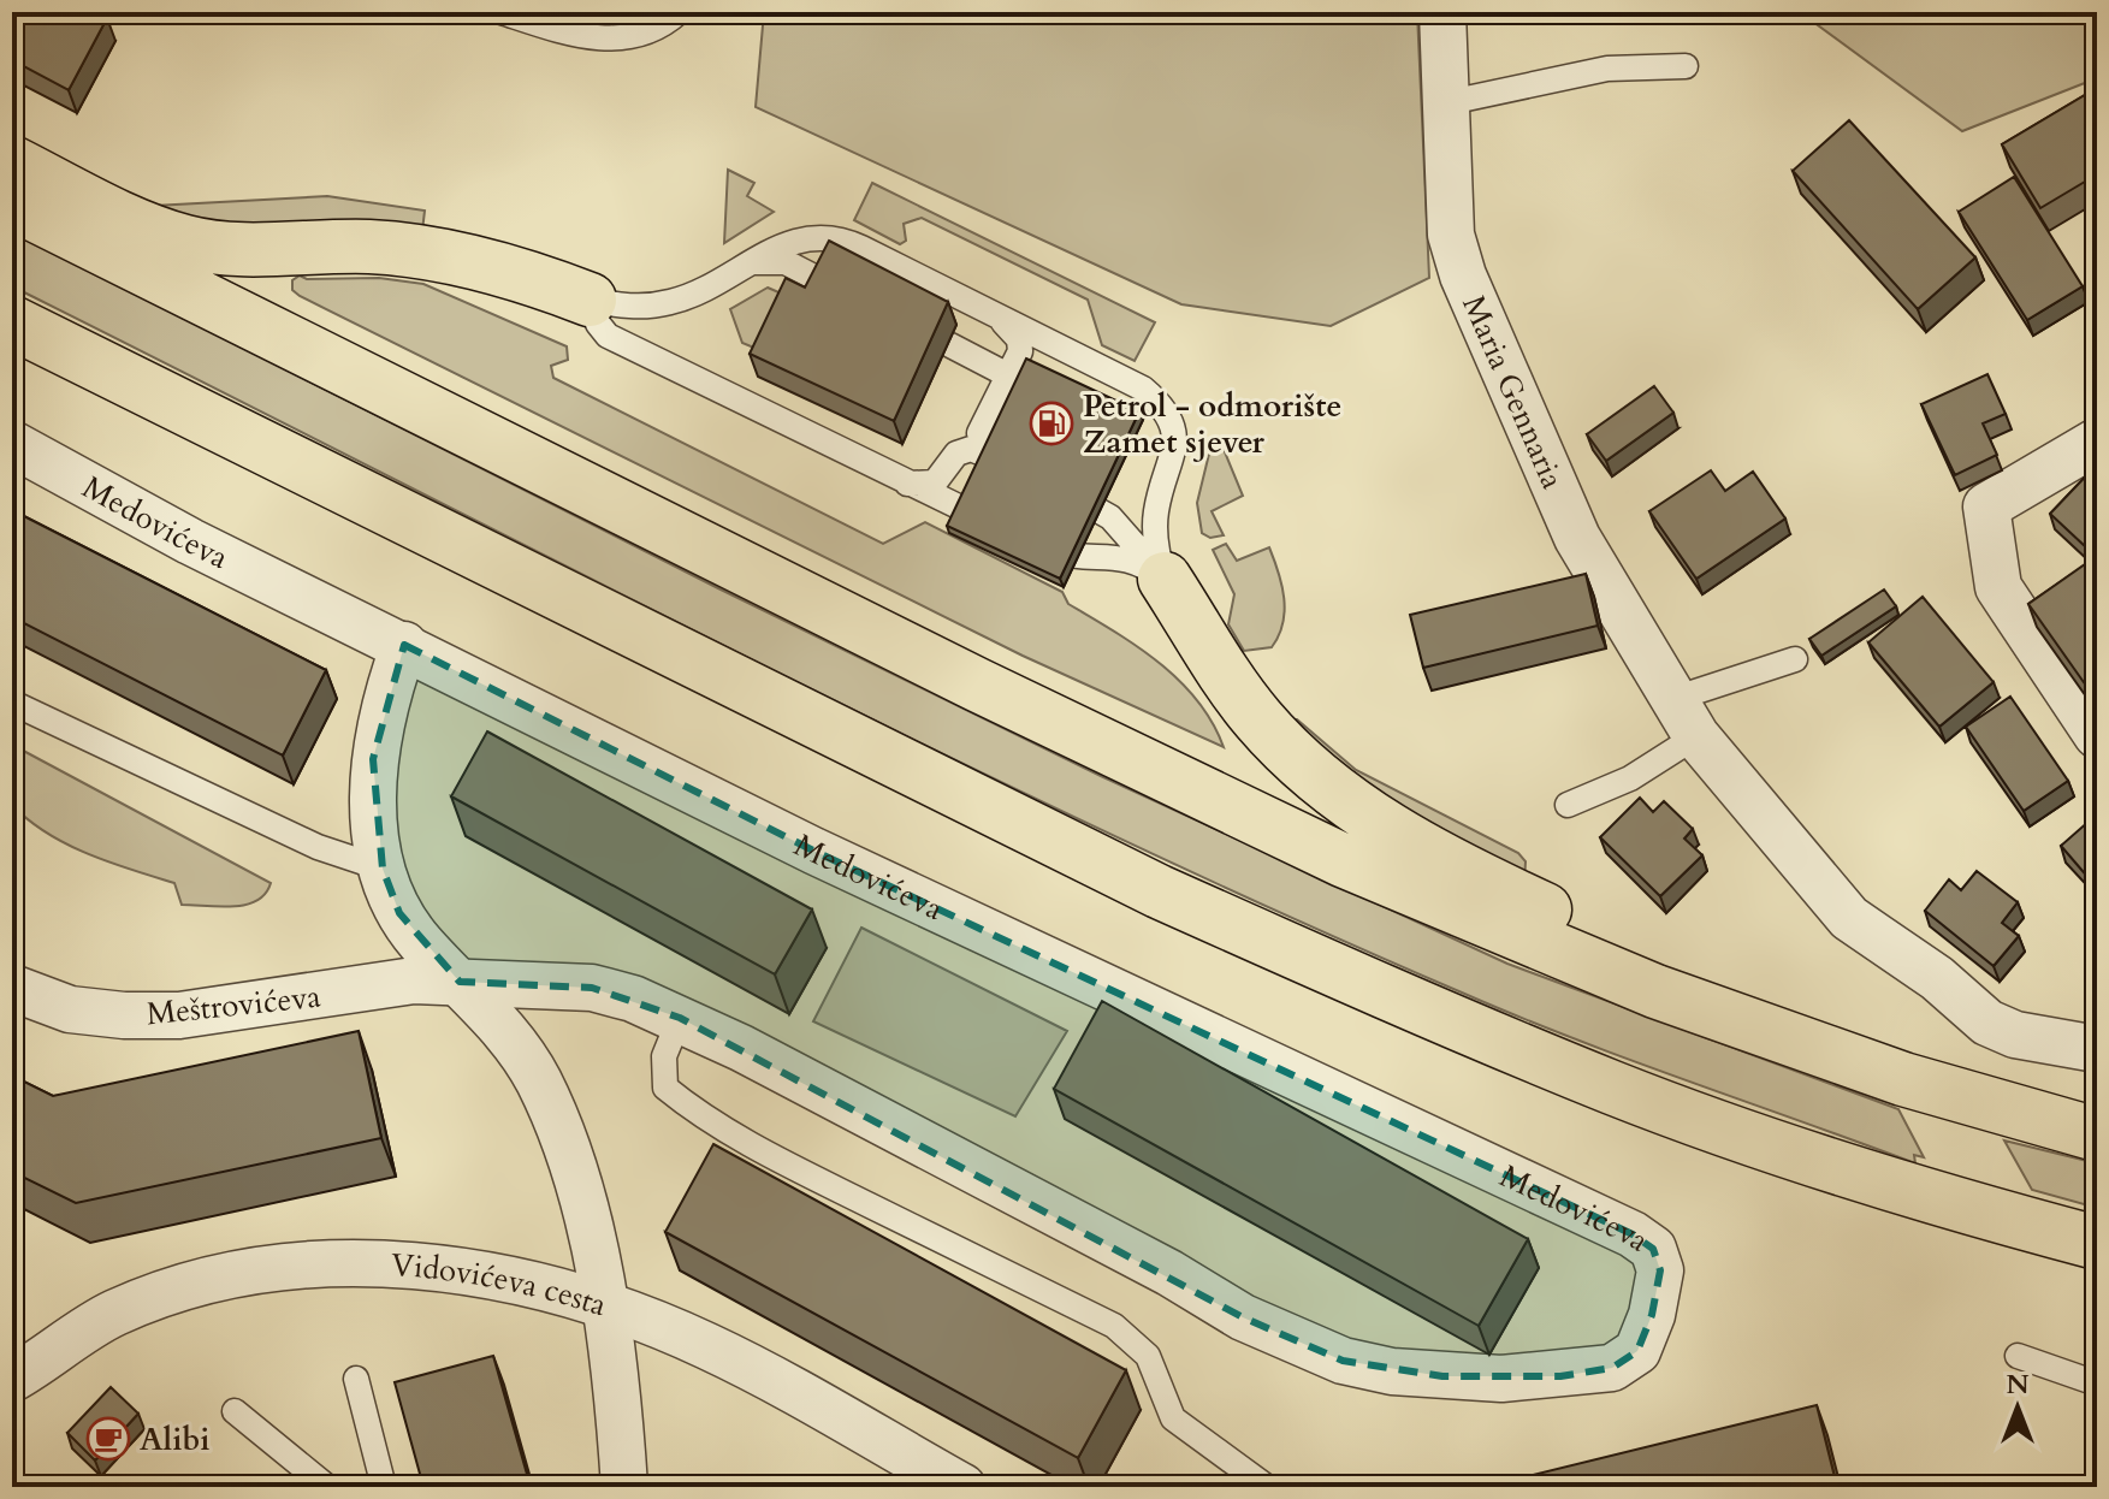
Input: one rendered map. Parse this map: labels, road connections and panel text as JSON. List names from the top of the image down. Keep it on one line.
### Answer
{"streets":{"street":["Maria Gennaria","Medovićeva","Meštrovićeva","Vidovićeva cesta"]},"crossings":[["Medovićeva","Meštrovićeva"]],"places":{"fuel station":["Petrol - odmorište Zamet sjever"],"cafe":["Alibi"]},"north":"top"}
